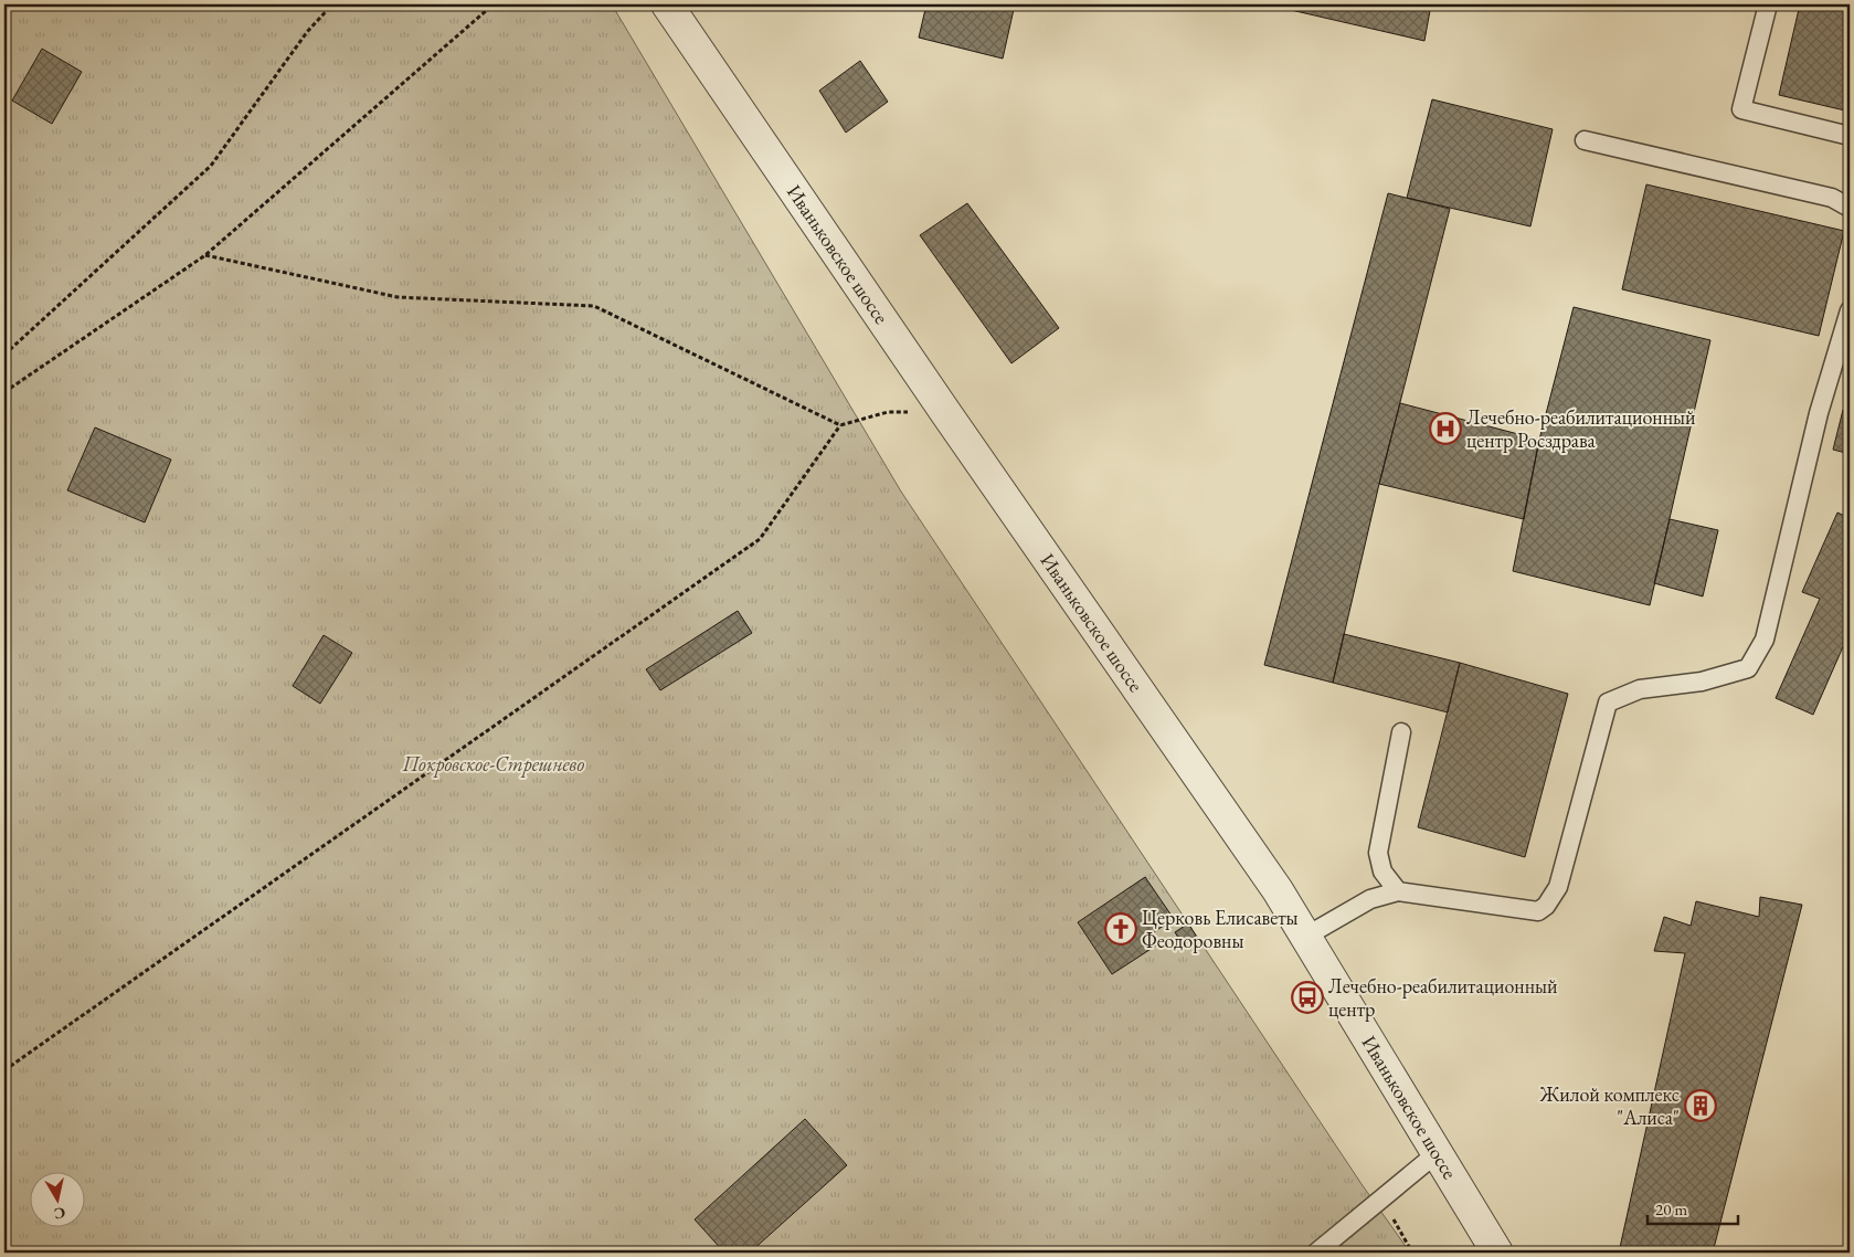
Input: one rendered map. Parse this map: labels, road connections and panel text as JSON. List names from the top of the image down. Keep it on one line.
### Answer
{"streets":{"street":["Иваньковское шоссе"]},"parks":["Покровское-Стрешнево"],"places":{"hospital":["Лечебно-реабилитационный центр Росздрава"],"church":["Церковь Елисаветы Феодоровны"],"bus stop":["Лечебно-реабилитационный центр"],"building":["Жилой комплекс \"Алиса\""]},"scale_bar":"20 m","north":"bottom"}
